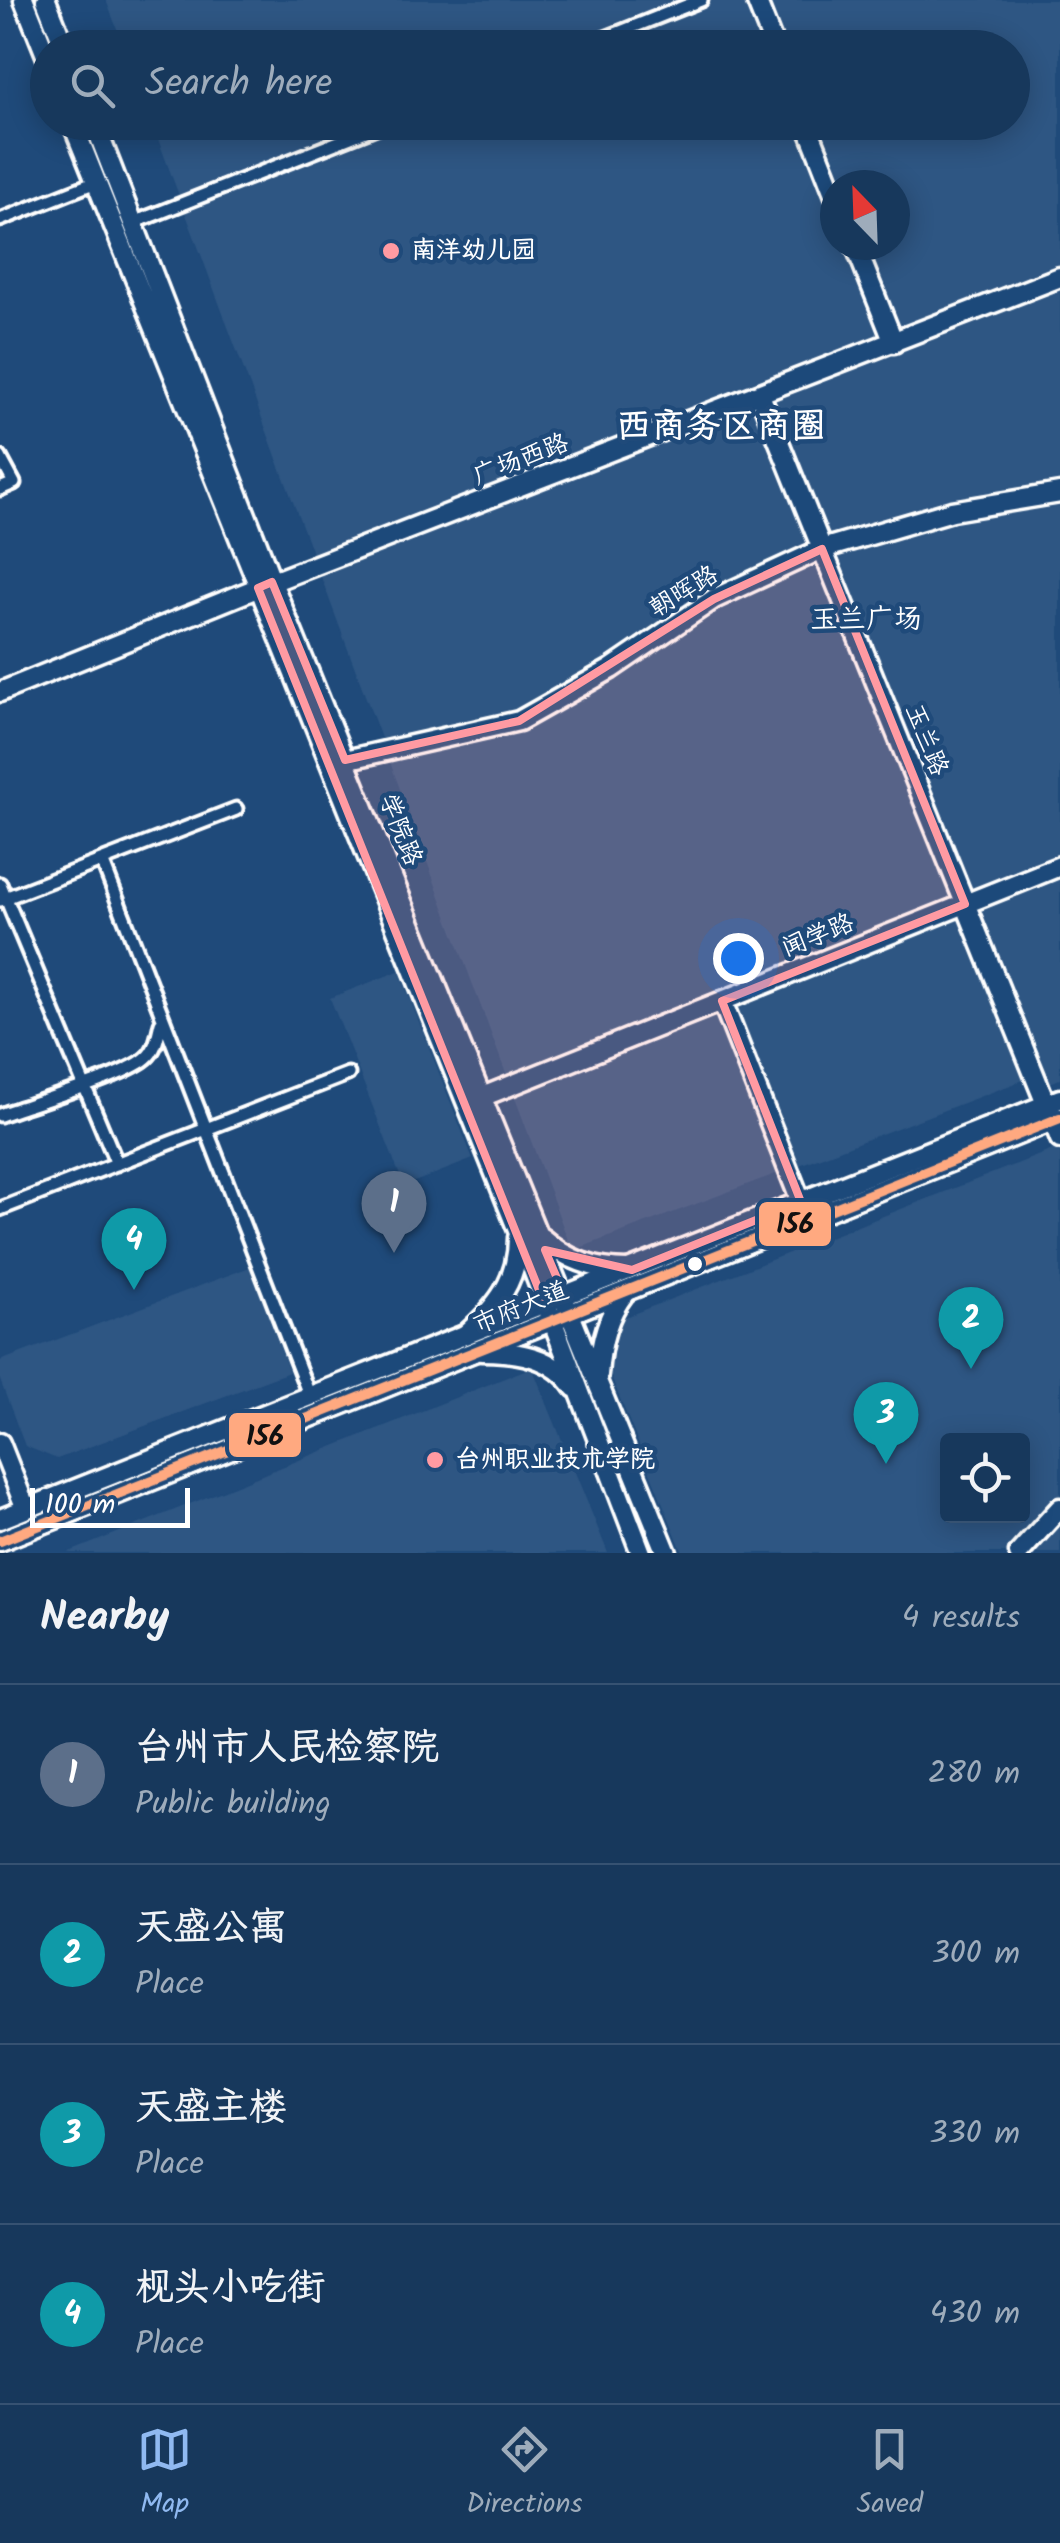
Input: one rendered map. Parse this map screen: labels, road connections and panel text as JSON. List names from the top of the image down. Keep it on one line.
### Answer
{"streets":{"main road":["广场西路","朝晖路","玉兰路","学院路","闻学路","市府大道"]},"crossings":[["广场西路","玉兰路"],["广场西路","学院路"],["朝晖路","玉兰路"],["朝晖路","学院路"],["玉兰路","闻学路"],["玉兰路","市府大道"],["学院路","闻学路"],["学院路","市府大道"]],"districts":["西商务区商圈","玉兰广场"],"places":["南洋幼儿园","台州职业技术学院"],"lines":["transit line 156"],"scale_bar":"100 m","north":"top left","page":{"search":"Search here","pins":["1","4","2","3"],"scale":"100 m","heading":["Nearby","4 results"],"list":[{"mark":"1","name":"台州市人民检察院","note":"Public building","value":"280 m"},{"mark":"2","name":"天盛公寓","note":"Place","value":"300 m"},{"mark":"3","name":"天盛主楼","note":"Place","value":"330 m"},{"mark":"4","name":"枧头小吃街","note":"Place","value":"430 m"}],"nav":["Map","Directions","Saved"]}}
